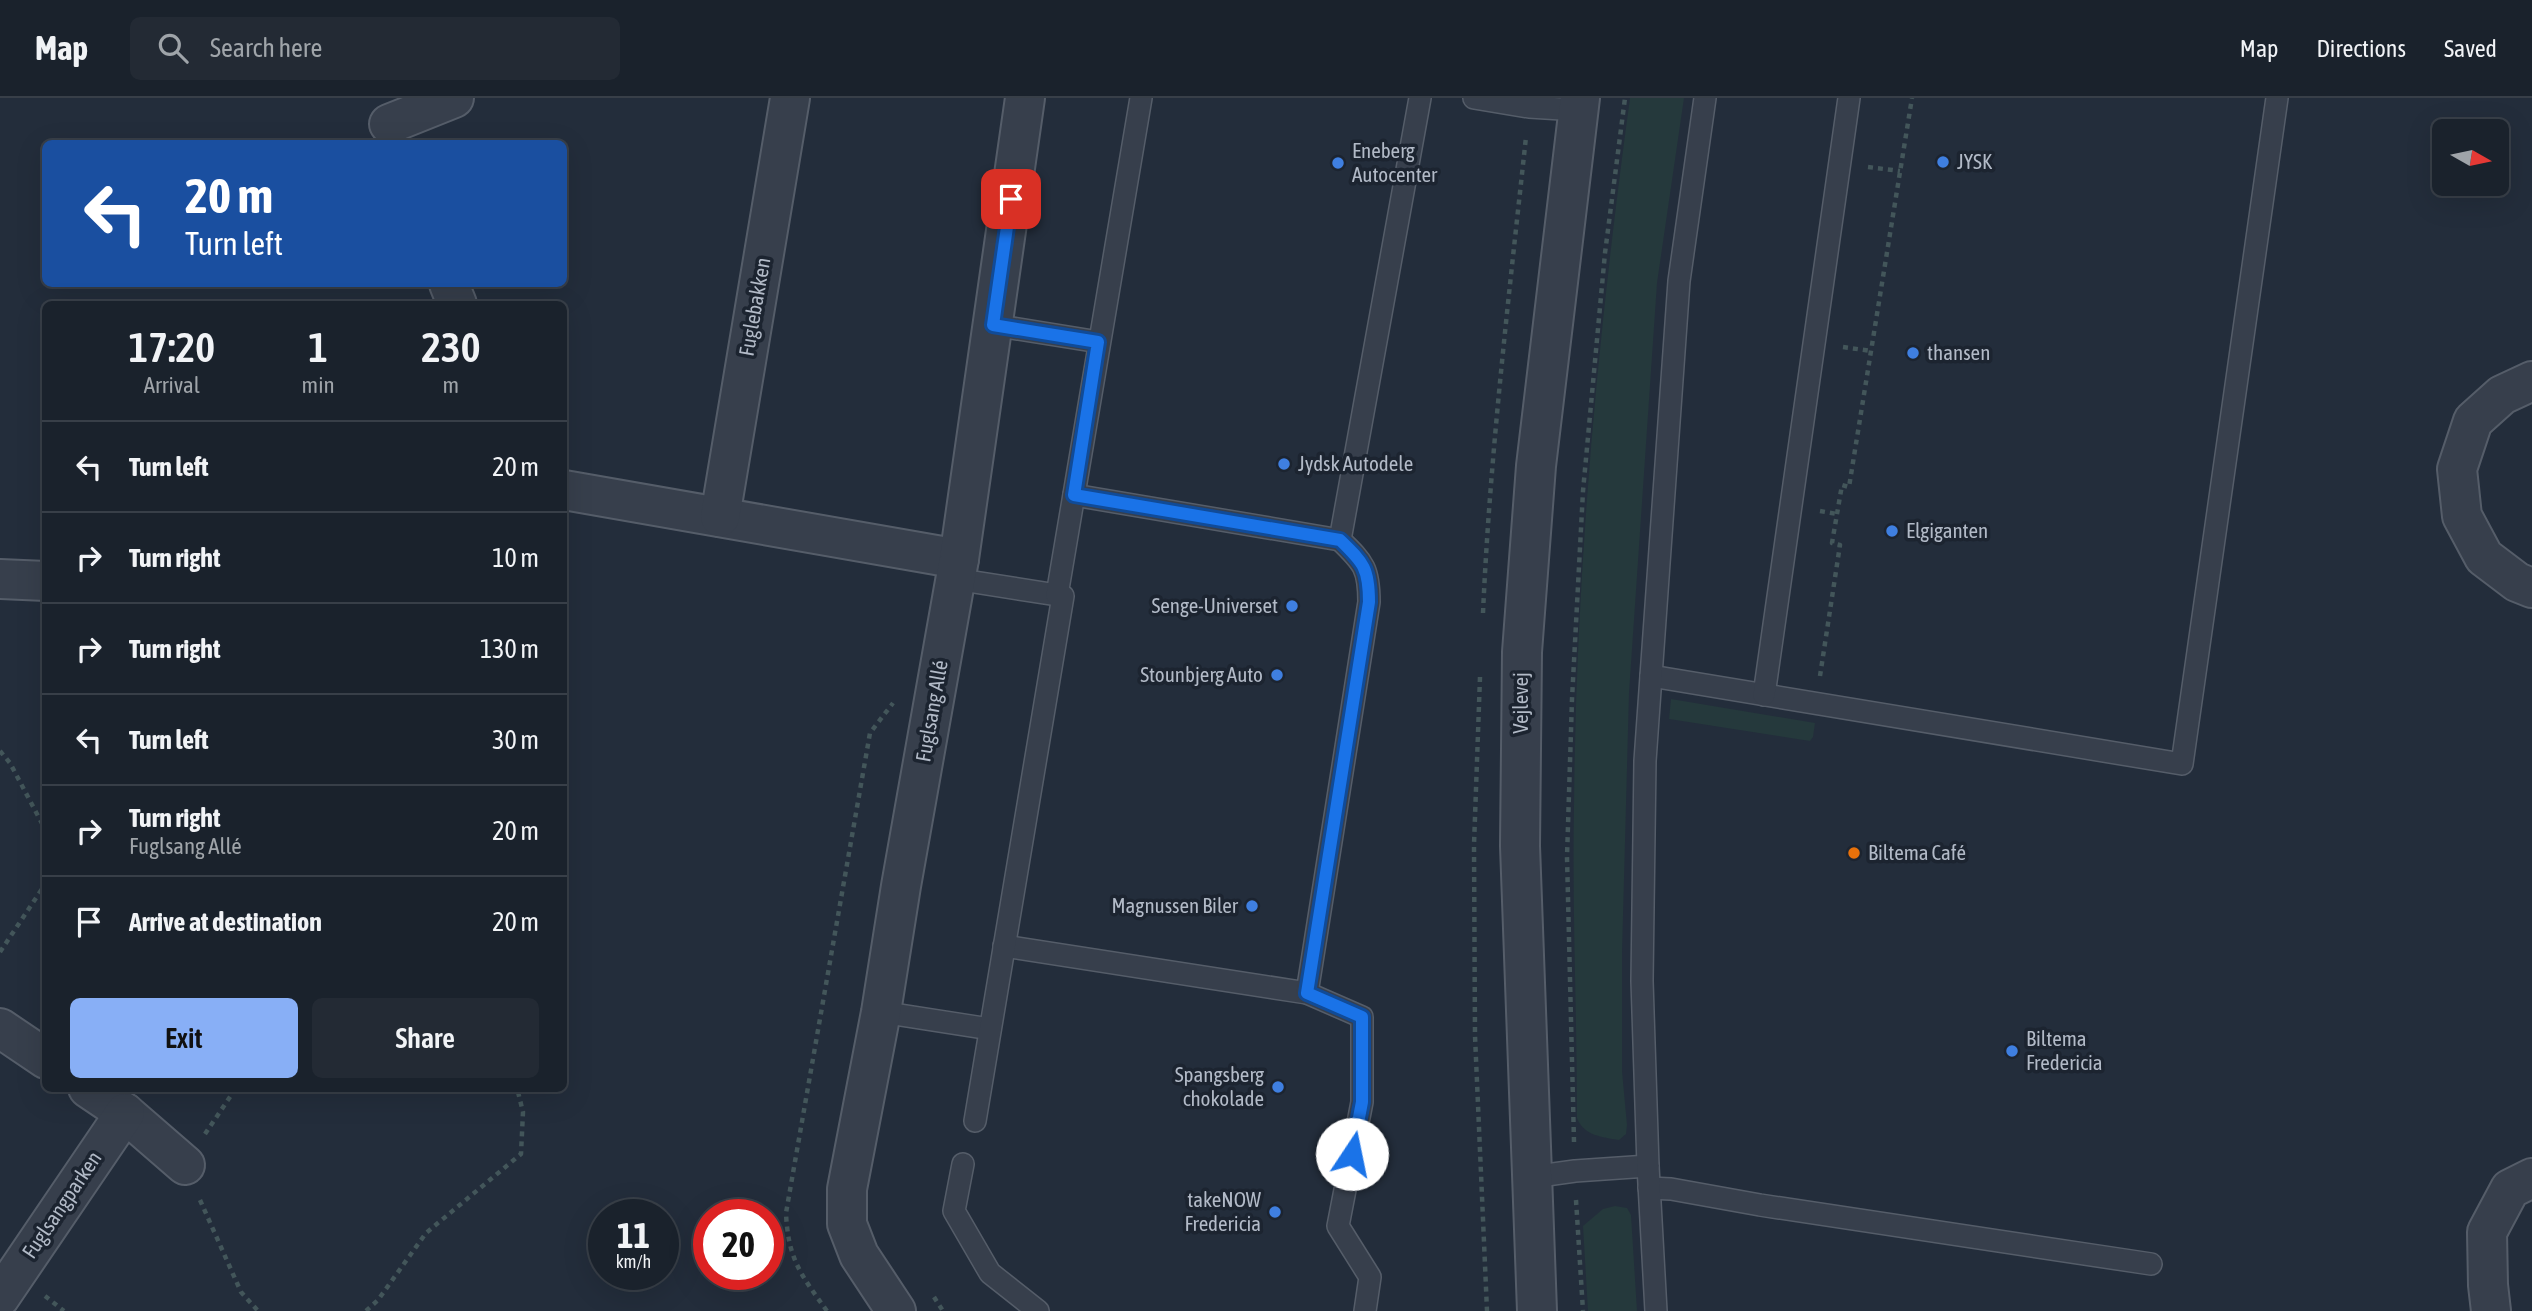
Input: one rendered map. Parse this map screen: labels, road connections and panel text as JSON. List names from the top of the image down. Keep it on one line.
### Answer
{"streets":{"street":["Fuglebakken","Vejlevej","Fuglsang Allé","Fuglsangparken"]},"places":["JYSK","Eneberg Autocenter","thansen","Jydsk Autodele","Elgiganten","Senge-Universet","Stounbjerg Auto","Biltema Café","Magnussen Biler","Biltema Fredericia","Spangsberg chokolade","takeNOW Fredericia"],"north":"right","page":{"header":"Map","search":"Search here","nav":["Map","Directions","Saved"],"turn":["20 m","Turn left"],"eta":["17:20","Arrival","1","min","230","m"],"list":[{"name":"Turn left","value":"20 m"},{"name":"Turn right","value":"10 m"},{"name":"Turn right","value":"130 m"},{"name":"Turn left","value":"30 m"},{"name":"Turn right","note":"Fuglsang Allé","value":"20 m"},{"name":"Arrive at destination","value":"20 m"}],"buttons":["Exit","Share"],"speed":"11 km/h","limit":"20"}}
